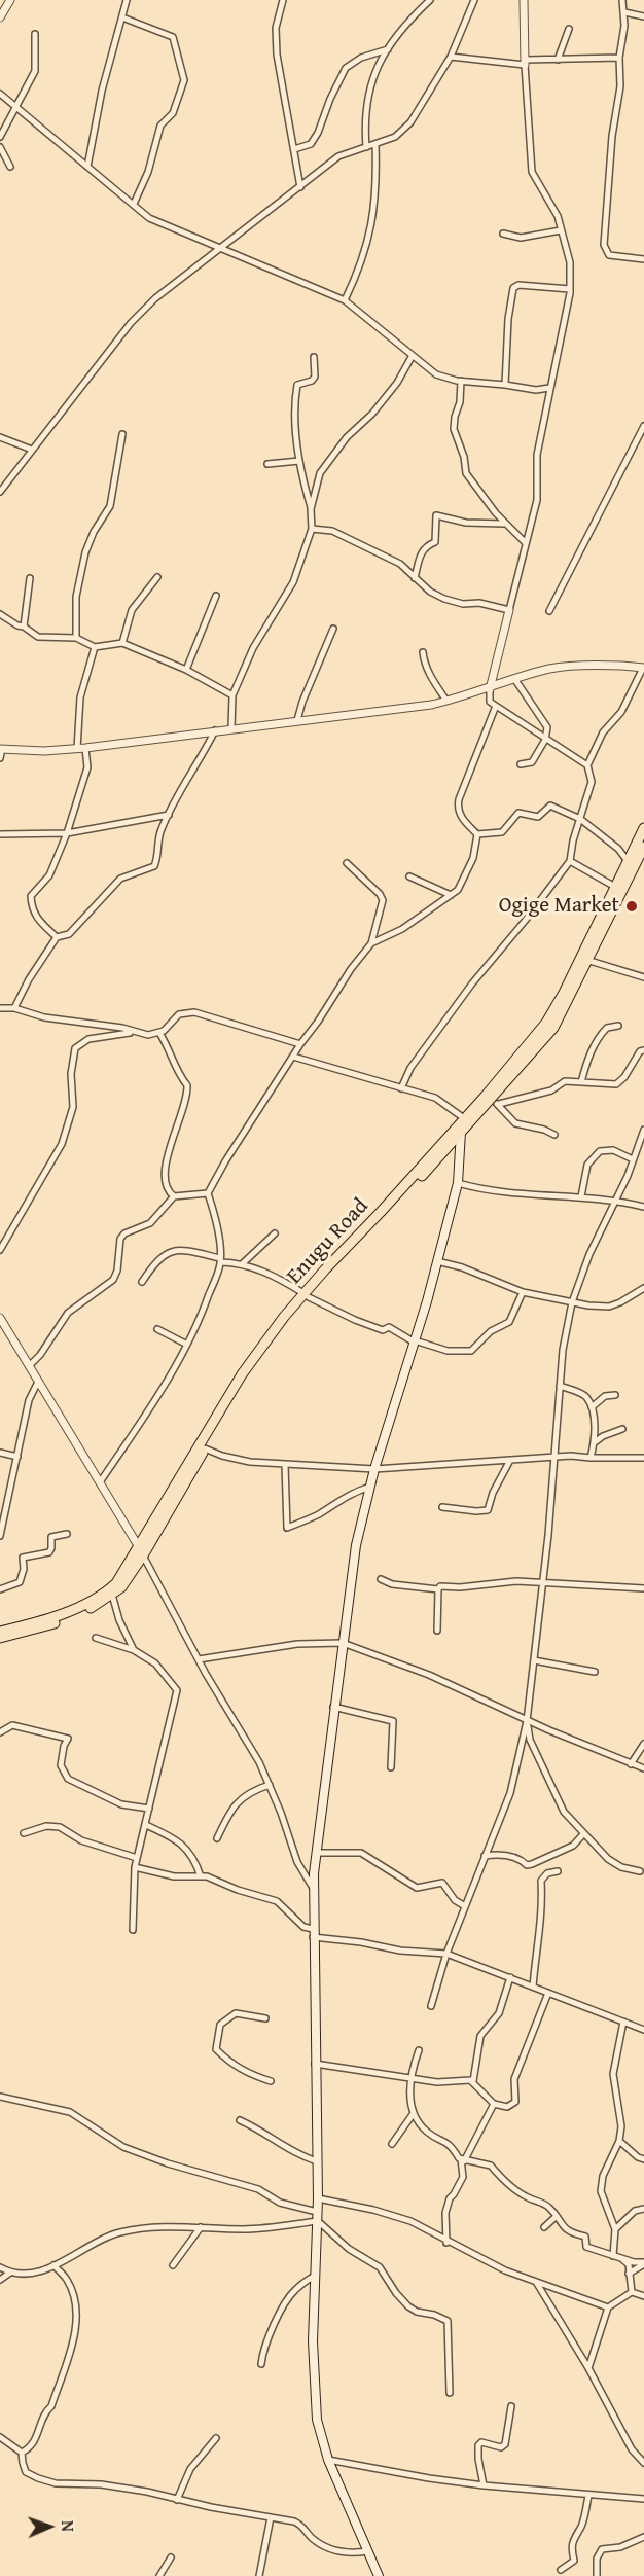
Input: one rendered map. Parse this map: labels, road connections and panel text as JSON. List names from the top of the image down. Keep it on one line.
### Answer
{"streets":{"main road":["Enugu Road"]},"places":["Ogige Market"],"north":"right"}
